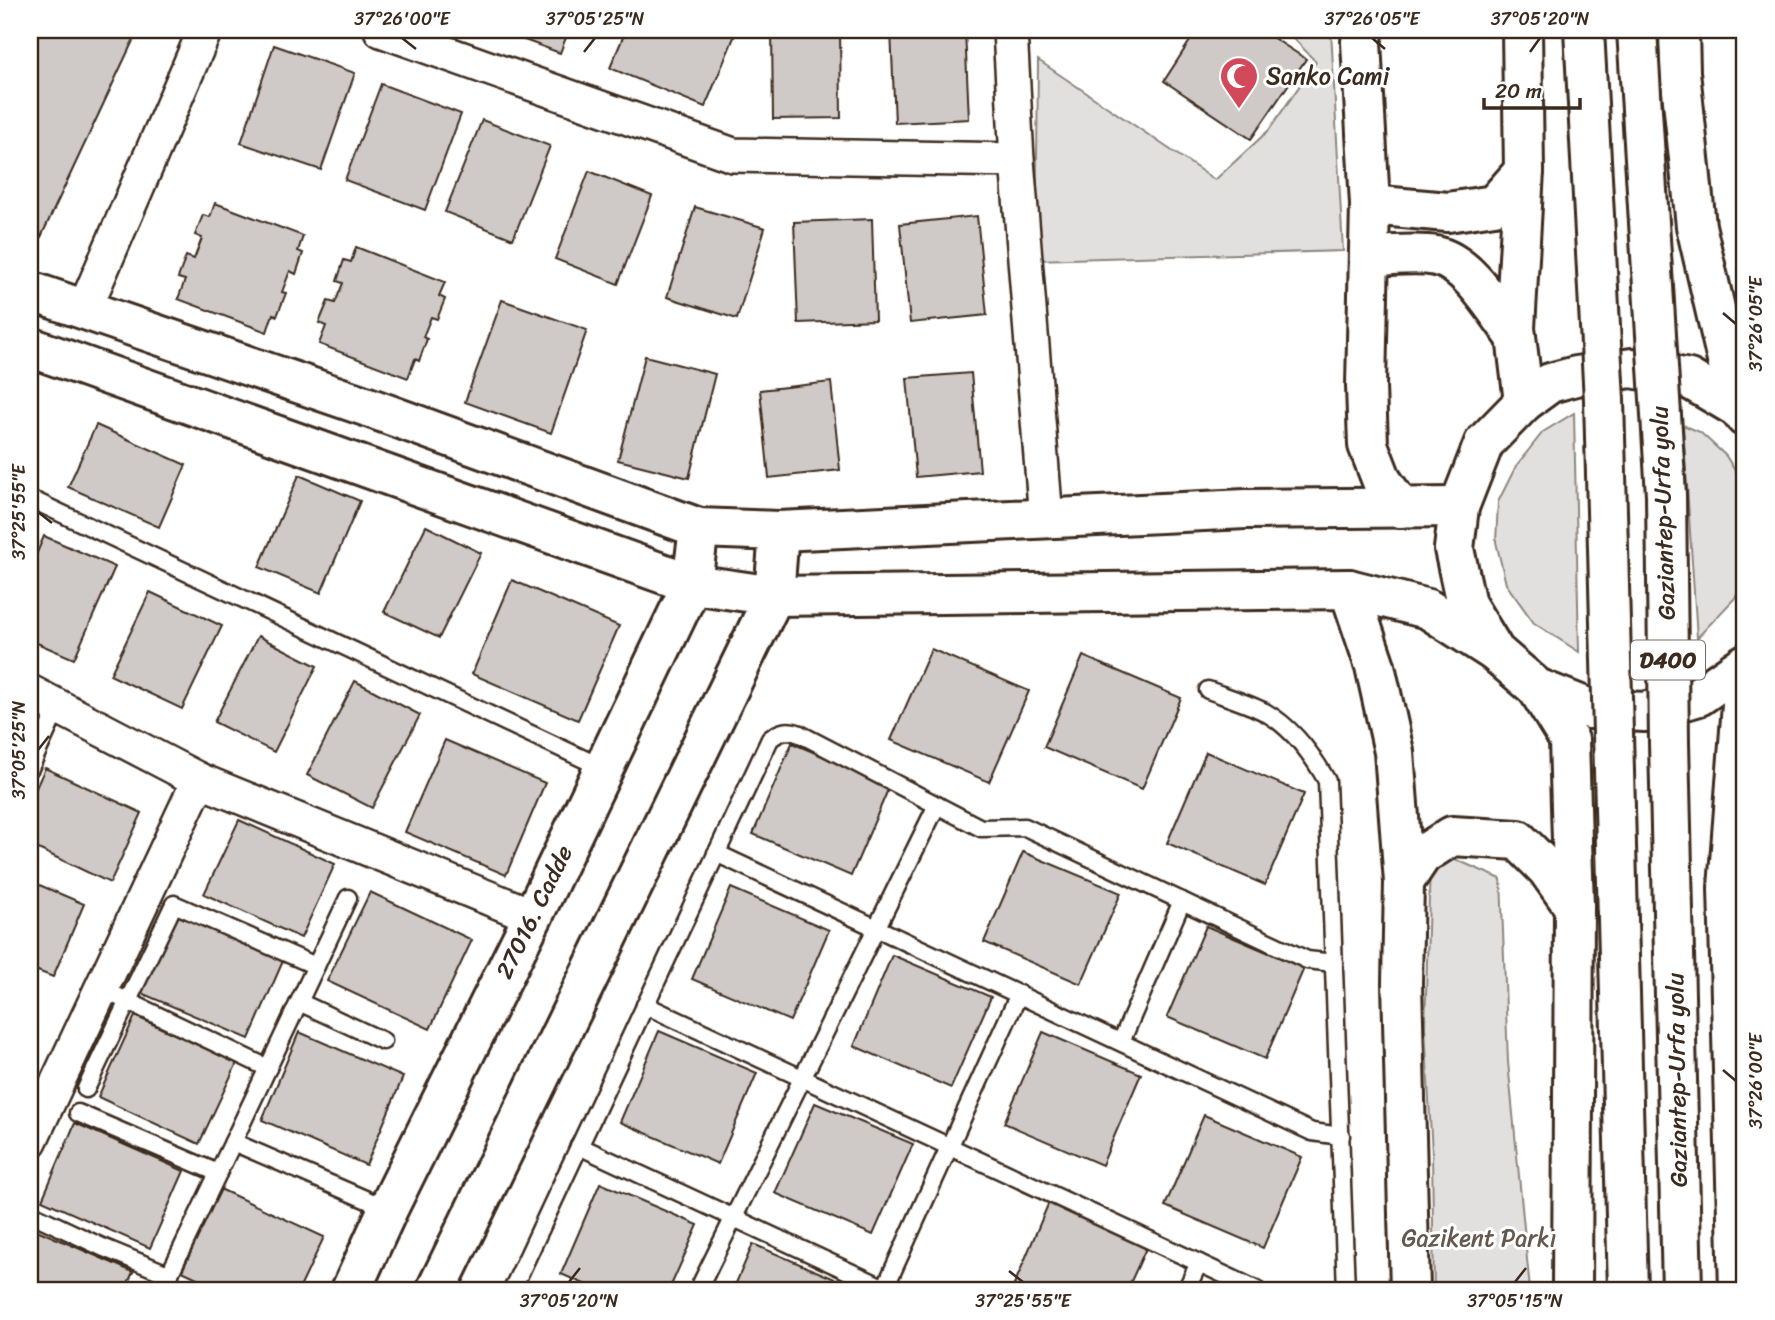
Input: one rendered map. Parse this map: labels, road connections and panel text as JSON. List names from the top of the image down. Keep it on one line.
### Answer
{"streets":{"main road":["Gaziantep-Urfa yolu","D400","27016. Cadde"]},"parks":["Gazikent Parkı"],"places":{"mosque":["Sanko Cami"]},"scale_bar":"20 m","coordinates":["37°26'00\"E","37°05'25\"N","37°26'05\"E","37°05'20\"N","37°25'55\"E","37°05'15\"N"]}
